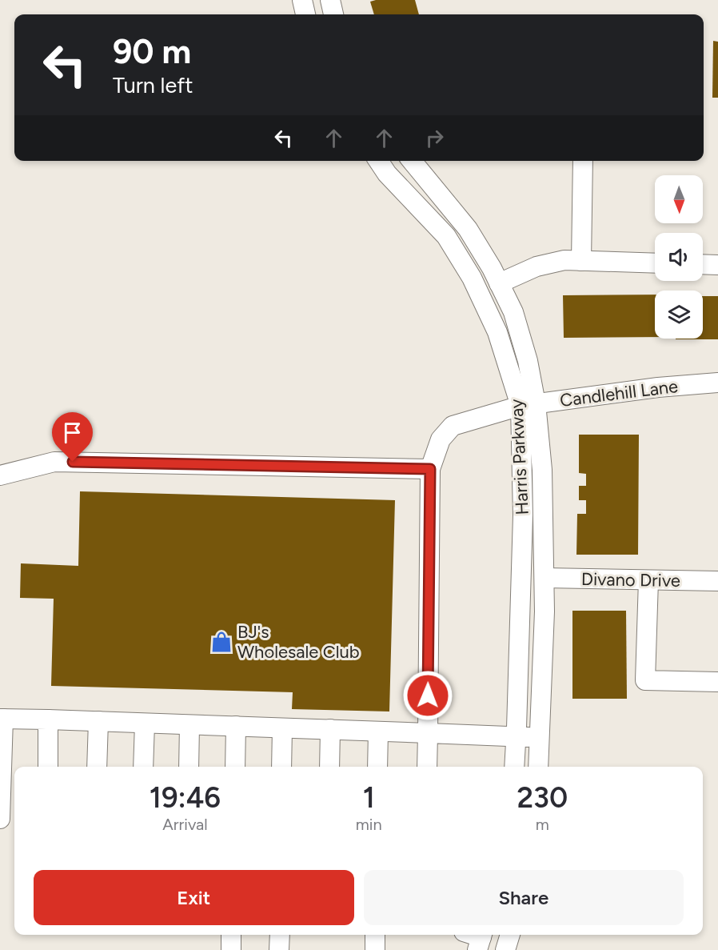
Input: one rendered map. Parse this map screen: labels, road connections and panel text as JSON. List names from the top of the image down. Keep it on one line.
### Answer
{"streets":{"street":["Candlehill Lane","Harris Parkway","Divano Drive"]},"crossings":[["Candlehill Lane","Harris Parkway"],["Harris Parkway","Divano Drive"]],"places":{"shop":["BJ's Wholesale Club"]},"north":"bottom","page":{"turn":["90 m","Turn left"],"eta":["19:46","Arrival","1","min","230","m"],"buttons":["Exit","Share"]}}
